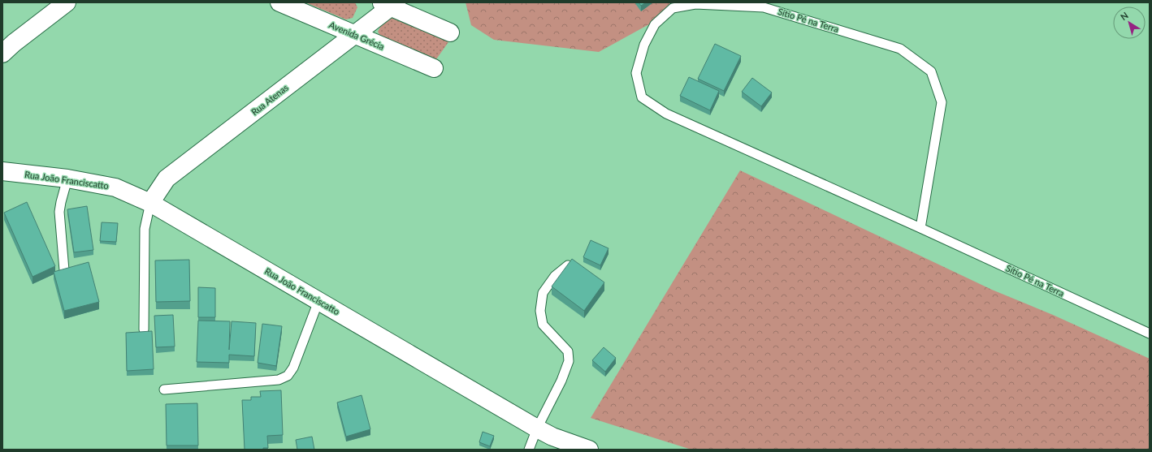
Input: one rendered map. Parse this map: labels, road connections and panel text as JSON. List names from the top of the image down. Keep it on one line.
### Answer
{"streets":{"street":["Avenida Grécia","Rua Atenas","Rua João Franciscatto"],"lane":["Sítio Pé na Terra"]},"crossings":[["Avenida Grécia","Rua Atenas"],["Rua Atenas","Rua João Franciscatto"]],"north":"top left"}
